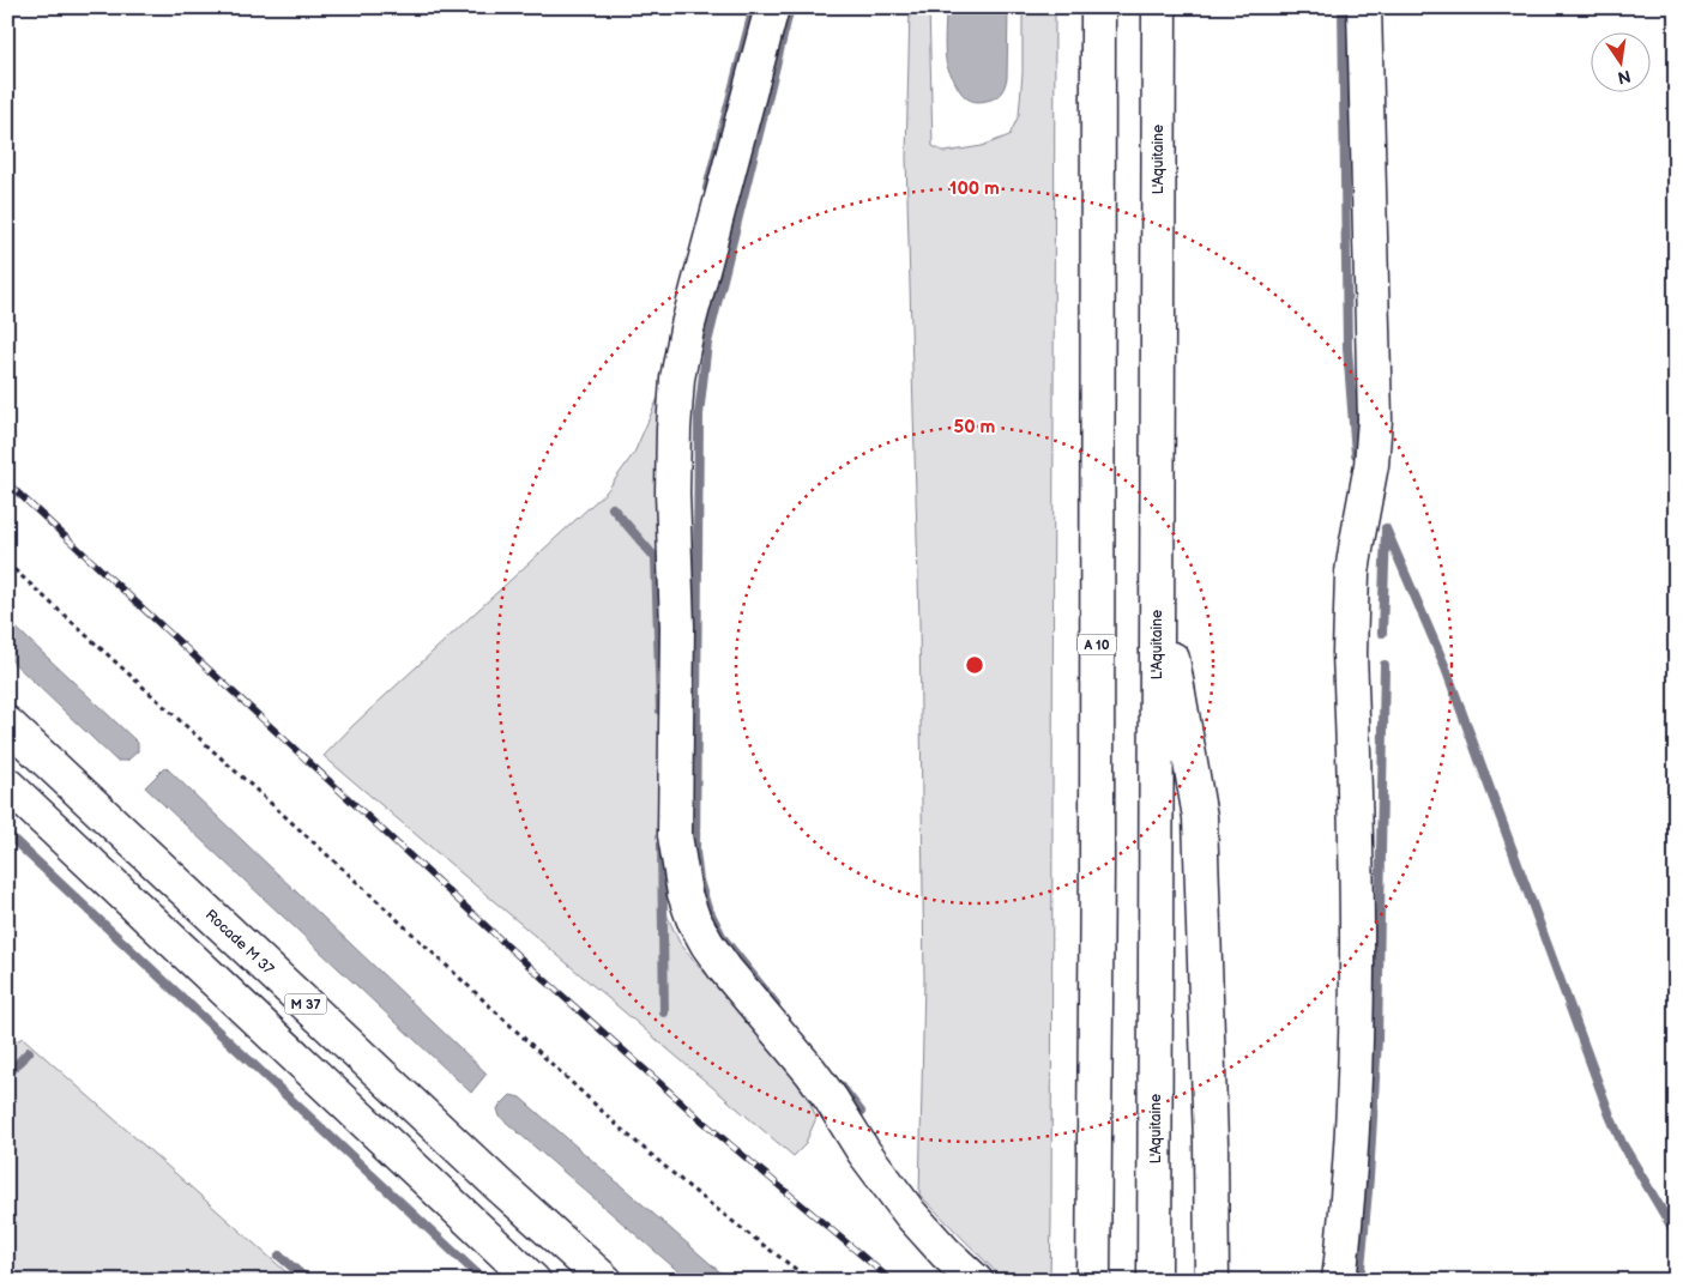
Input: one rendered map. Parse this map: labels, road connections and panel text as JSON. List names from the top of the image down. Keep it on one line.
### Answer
{"streets":{"main road":["L'Aquitaine","A 10","Rocade M 37","M 37"]},"north":"bottom","rings":["100 m","50 m"]}
